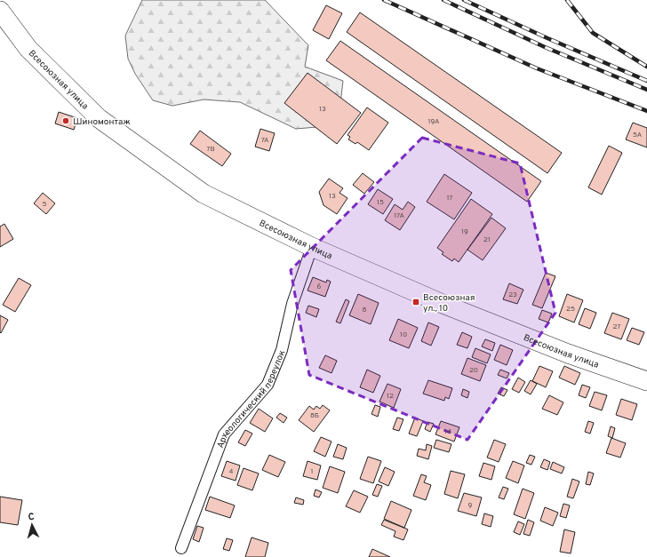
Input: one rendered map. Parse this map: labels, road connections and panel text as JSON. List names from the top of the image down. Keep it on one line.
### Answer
{"streets":{"highway":["Всесоюзная улица"],"street":["Археологический переулок"]},"crossings":[["Всесоюзная улица","Археологический переулок"]],"places":{"other":["Шиномонтаж"],"transit":["Всесоюзная ул., 10"]},"house_numbers":["13","19А","5А","7А","7В","13","17","15","5","17А","19","21","6","23","25","8","27","10","20","12","8Б","14","4","1","9"],"north":"top"}
